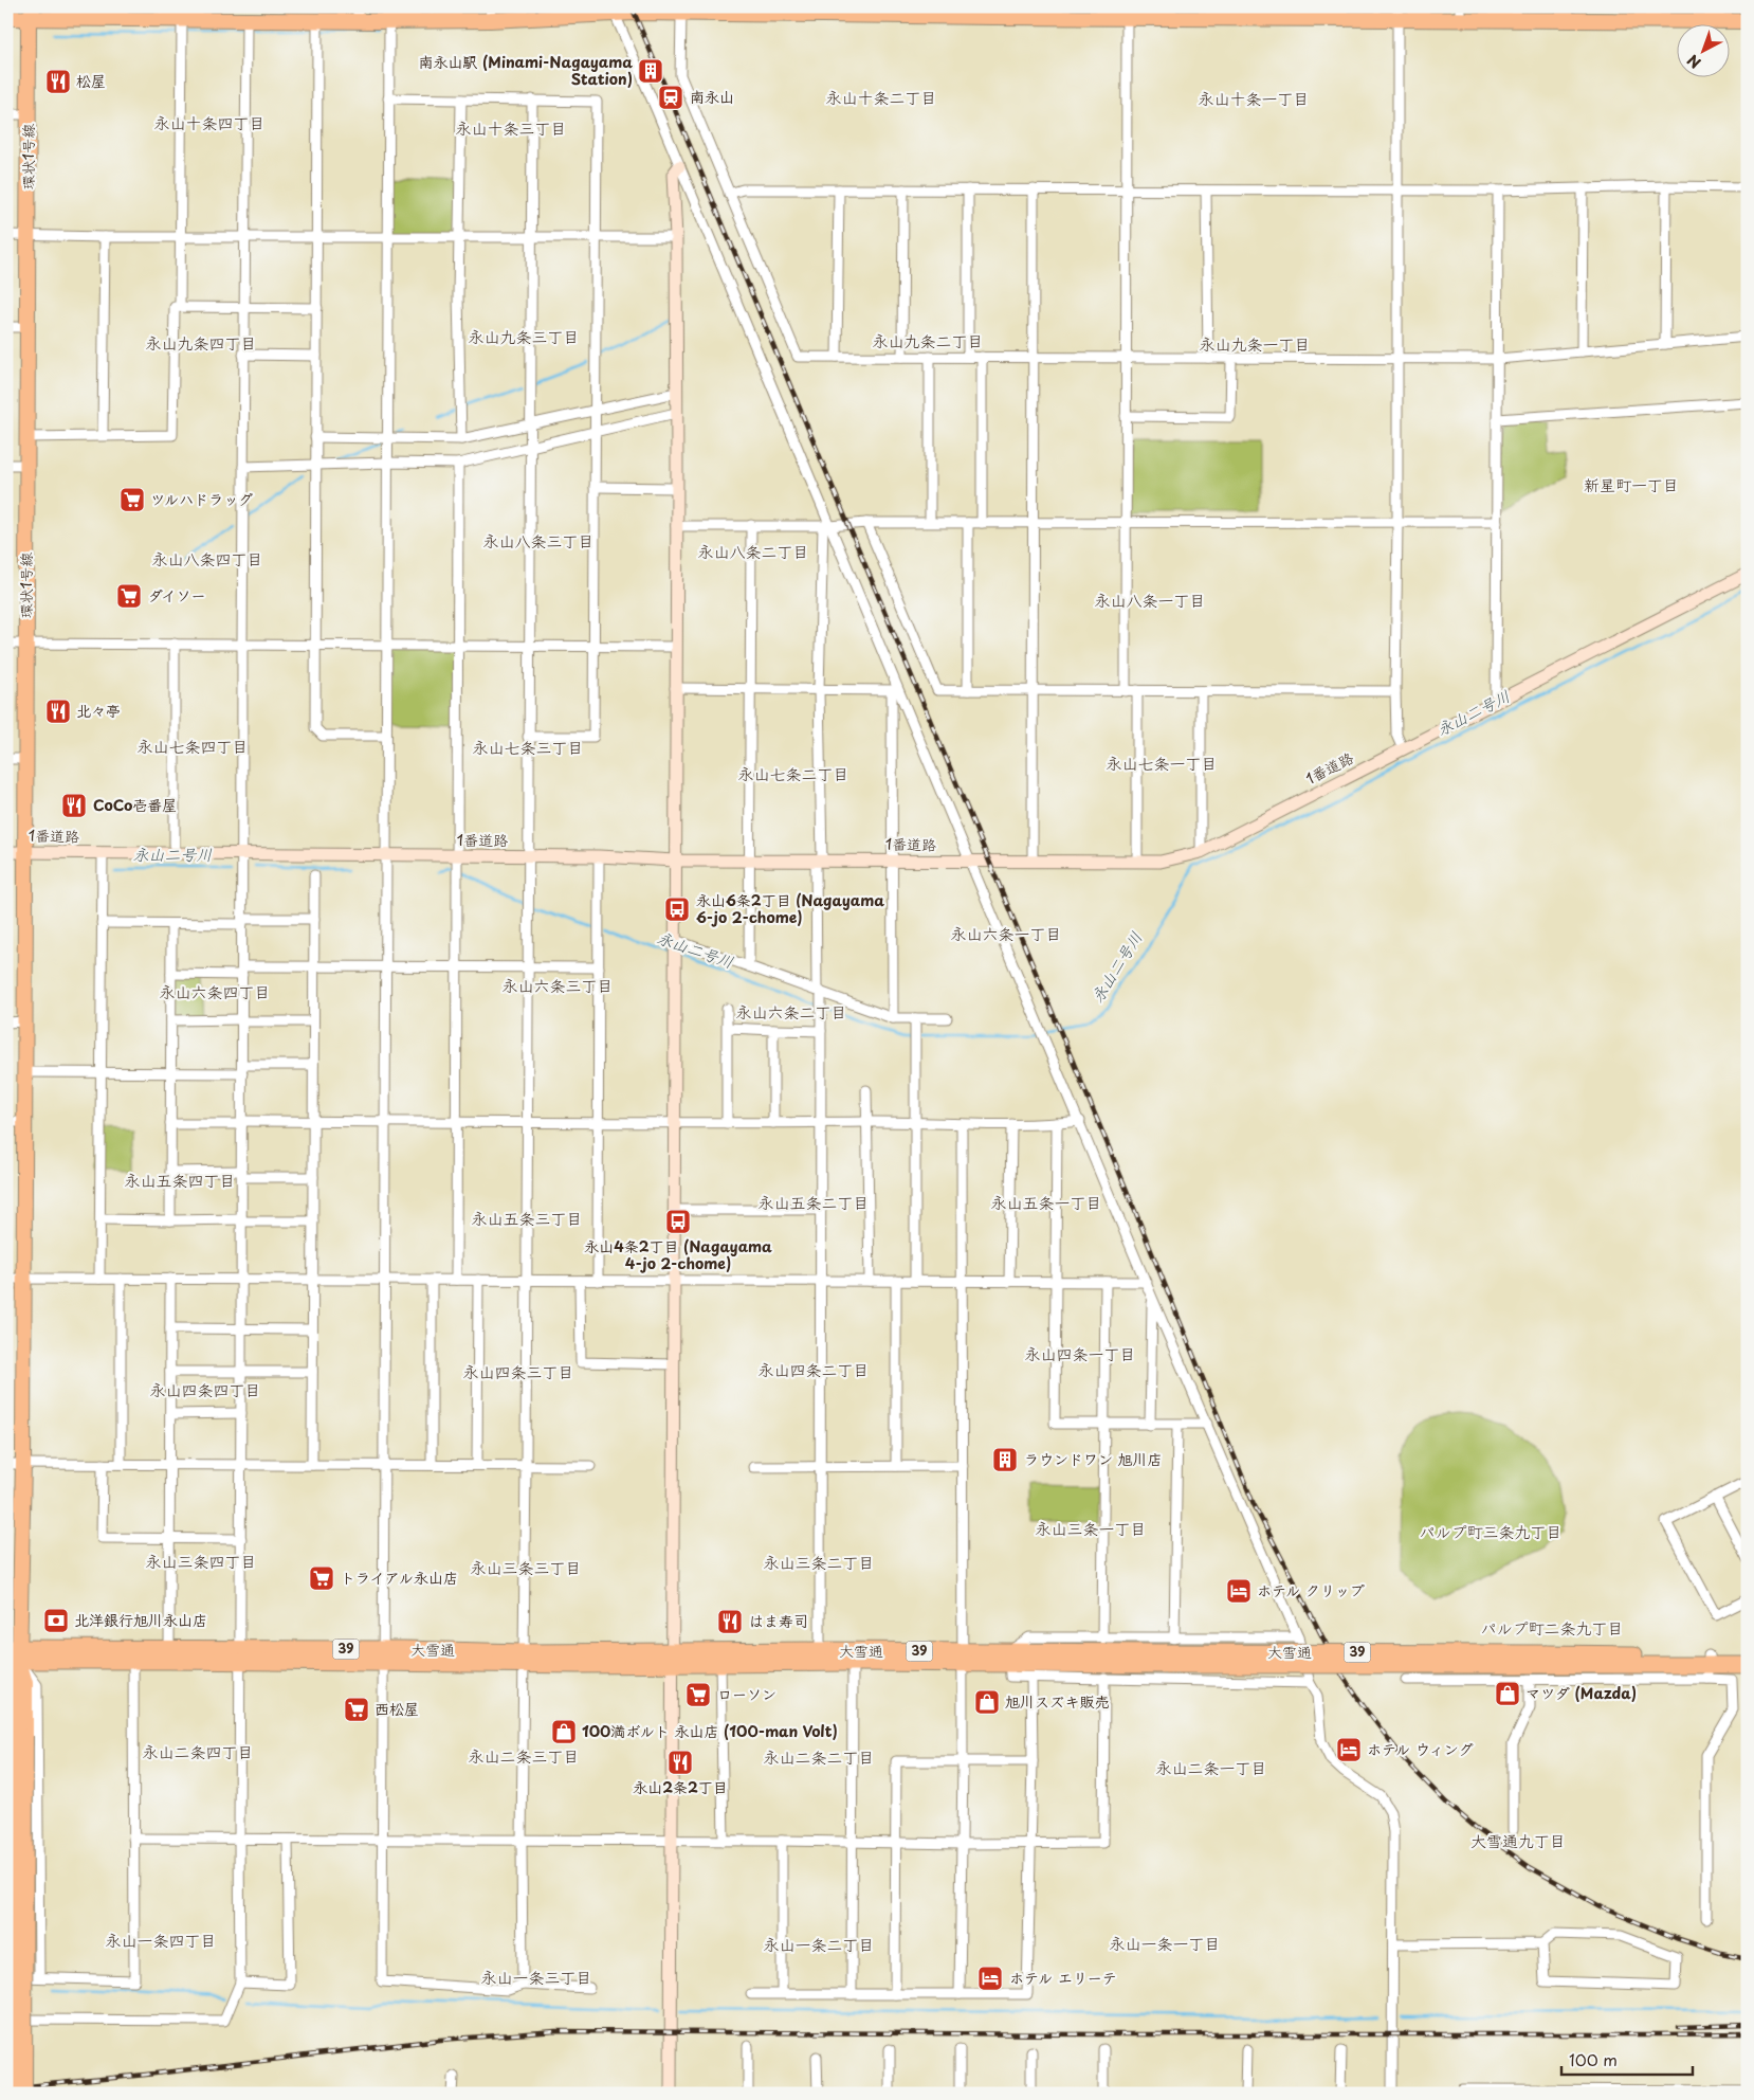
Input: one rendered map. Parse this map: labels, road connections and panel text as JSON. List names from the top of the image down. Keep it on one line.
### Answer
{"streets":{"highway":["39","大雪通"],"main road":["環状1号線"],"street":["1番道路"]},"crossings":[["環状1号線","1番道路"],["環状1号線","大雪通"]],"districts":["永山十条二丁目","永山十条一丁目","永山十条四丁目","永山十条三丁目","永山九条三丁目","永山九条二丁目","永山九条四丁目","永山九条一丁目","新星町一丁目","永山八条三丁目","永山八条二丁目","永山八条四丁目","永山八条一丁目","永山七条四丁目","永山七条三丁目","永山七条一丁目","永山七条二丁目","永山六条一丁目","永山六条三丁目","永山六条四丁目","永山六条二丁目","永山五条四丁目","永山五条二丁目","永山五条一丁目","永山五条三丁目","永山四条一丁目","永山四条二丁目","永山四条三丁目","永山四条四丁目","永山三条一丁目","パルプ町三条九丁目","永山三条四丁目","永山三条二丁目","永山三条三丁目","パルプ町二条九丁目","永山二条四丁目","永山二条三丁目","永山二条二丁目","永山二条一丁目","大雪通九丁目","永山一条四丁目","永山一条一丁目","永山一条二丁目","永山一条三丁目"],"water":["永山二号川"],"places":{"building":["南永山駅 (Minami-Nagayama Station)","ラウンドワン 旭川店"],"restaurant":["松屋","北々亭","CoCo壱番屋","はま寿司","永山2条2丁目"],"station":["南永山"],"supermarket":["ツルハドラッグ","ダイソー","トライアル永山店","ローソン","西松屋"],"bus stop":["永山6条2丁目 (Nagayama 6-jo 2-chome)","永山4条2丁目 (Nagayama 4-jo 2-chome)"],"hotel":["ホテル クリップ","ホテル ウィング","ホテル エリーテ"],"bank":["北洋銀行旭川永山店"],"shop":["マツダ (Mazda)","旭川スズキ販売","100満ボルト 永山店 (100-man Volt)"]},"scale_bar":"100 m","north":"bottom left"}
